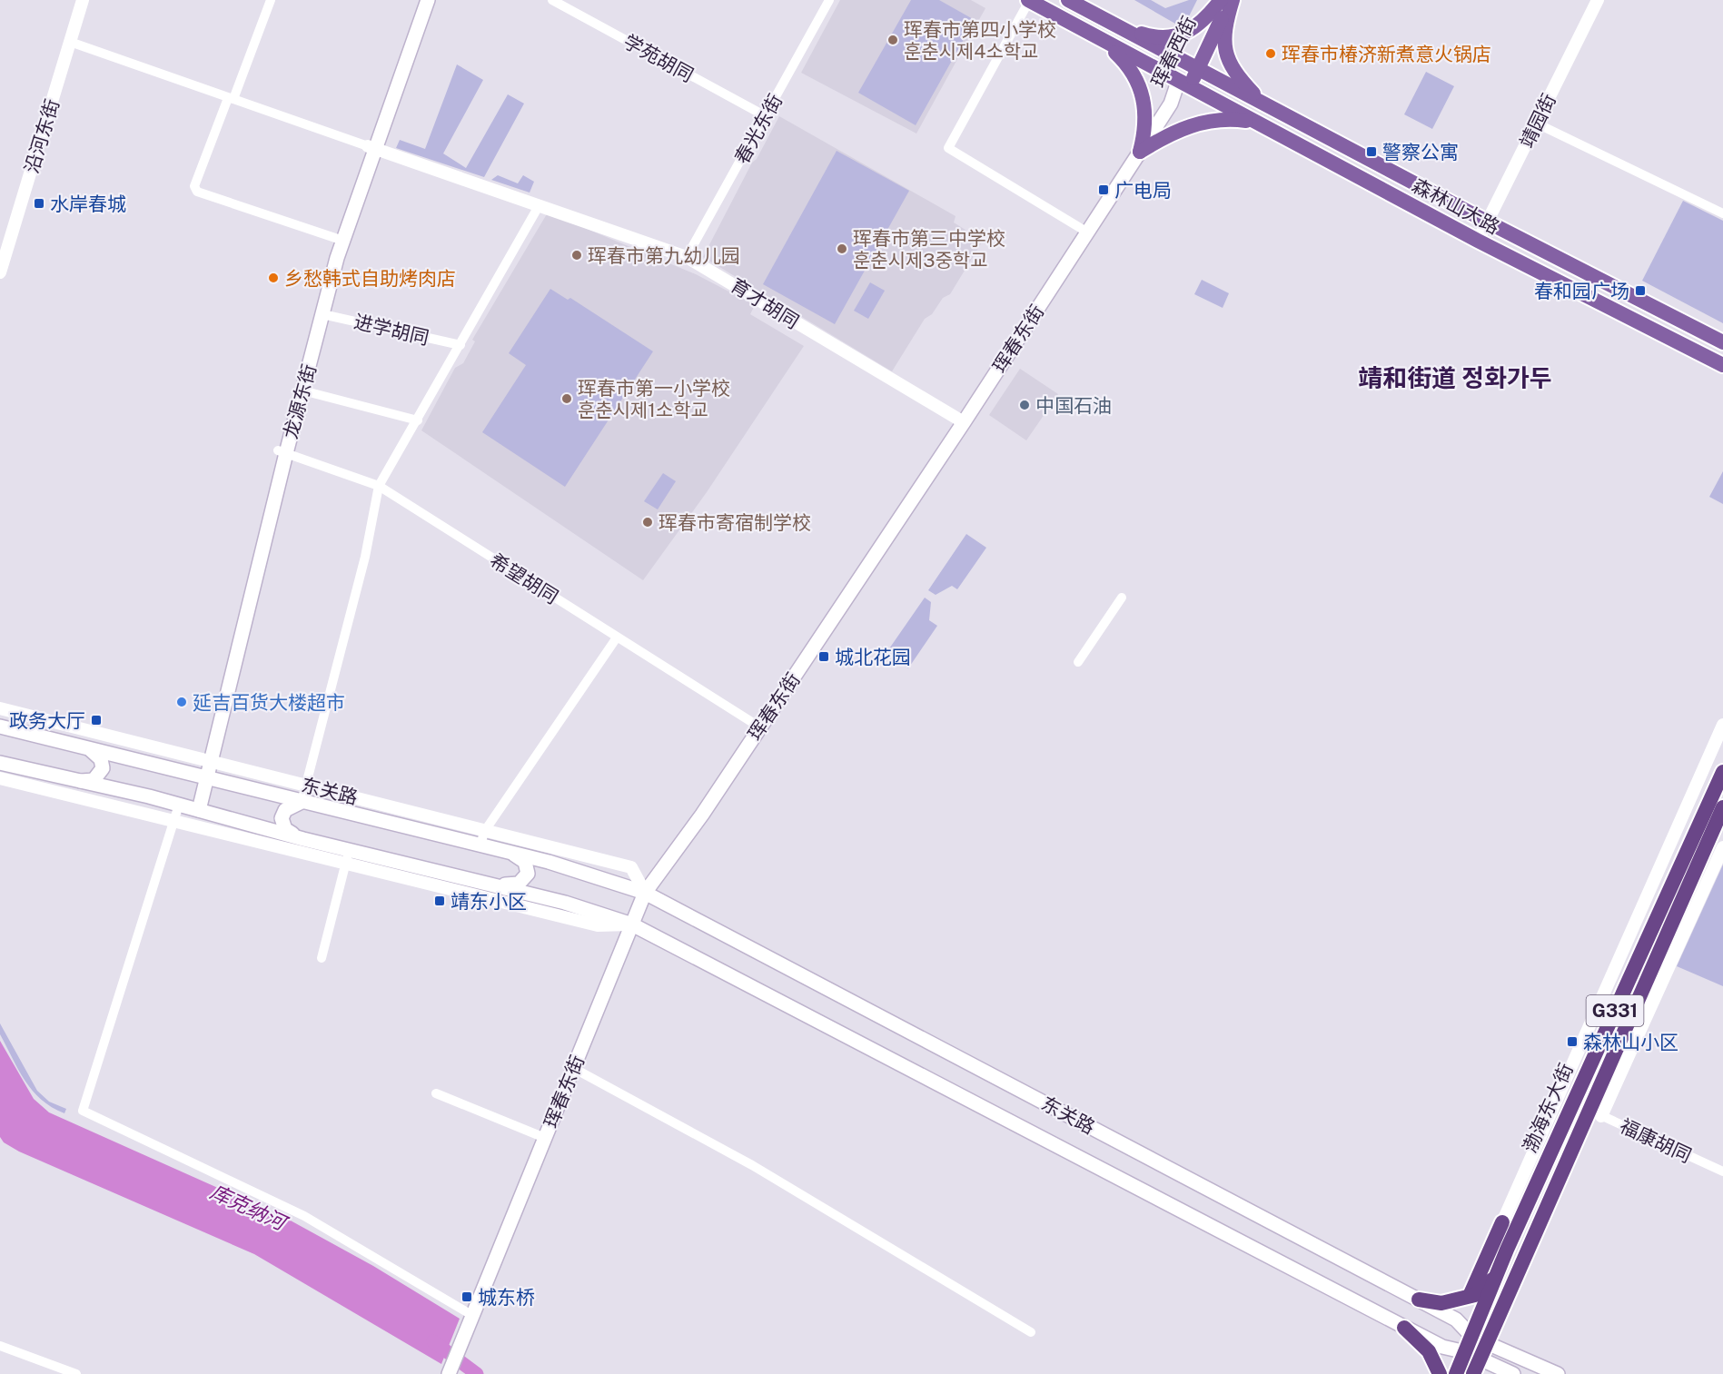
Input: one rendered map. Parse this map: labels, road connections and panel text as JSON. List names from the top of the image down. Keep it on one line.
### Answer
{"streets":{"highway":["G331","渤海东大街"],"main road":["珲春西街","森林山大路","珲春东街","龙源东街","东关路"],"street":["学苑胡同","靖园街","春光东街","沿河东街","育才胡同","进学胡同","希望胡同","福康胡同"]},"crossings":[["珲春西街","森林山大路"],["珲春西街","珲春东街"],["学苑胡同","春光东街"],["靖园街","森林山大路"],["春光东街","育才胡同"],["育才胡同","珲春东街"],["育才胡同","龙源东街"],["进学胡同","龙源东街"],["珲春东街","希望胡同"],["珲春东街","东关路"],["龙源东街","希望胡同"],["龙源东街","东关路"],["东关路","渤海东大街"],["渤海东大街","福康胡同"]],"districts":["靖和街道 정화가두"],"water":["库克纳河"],"places":{"other":["珲春市第四小学校 훈춘시제4소학교","珲春市椿济新煮意火锅店","珲春市第三中学校 훈춘시제3중학교","珲春市第九幼儿园","乡愁韩式自助烤肉店","珲春市第一小学校 훈춘시제1소학교","中国石油","珲春市寄宿制学校","延吉百货大楼超市"],"transit":["警察公寓","广电局","水岸春城","春和园广场","城北花园","政务大厅","靖东小区","森林山小区","城东桥"]}}
